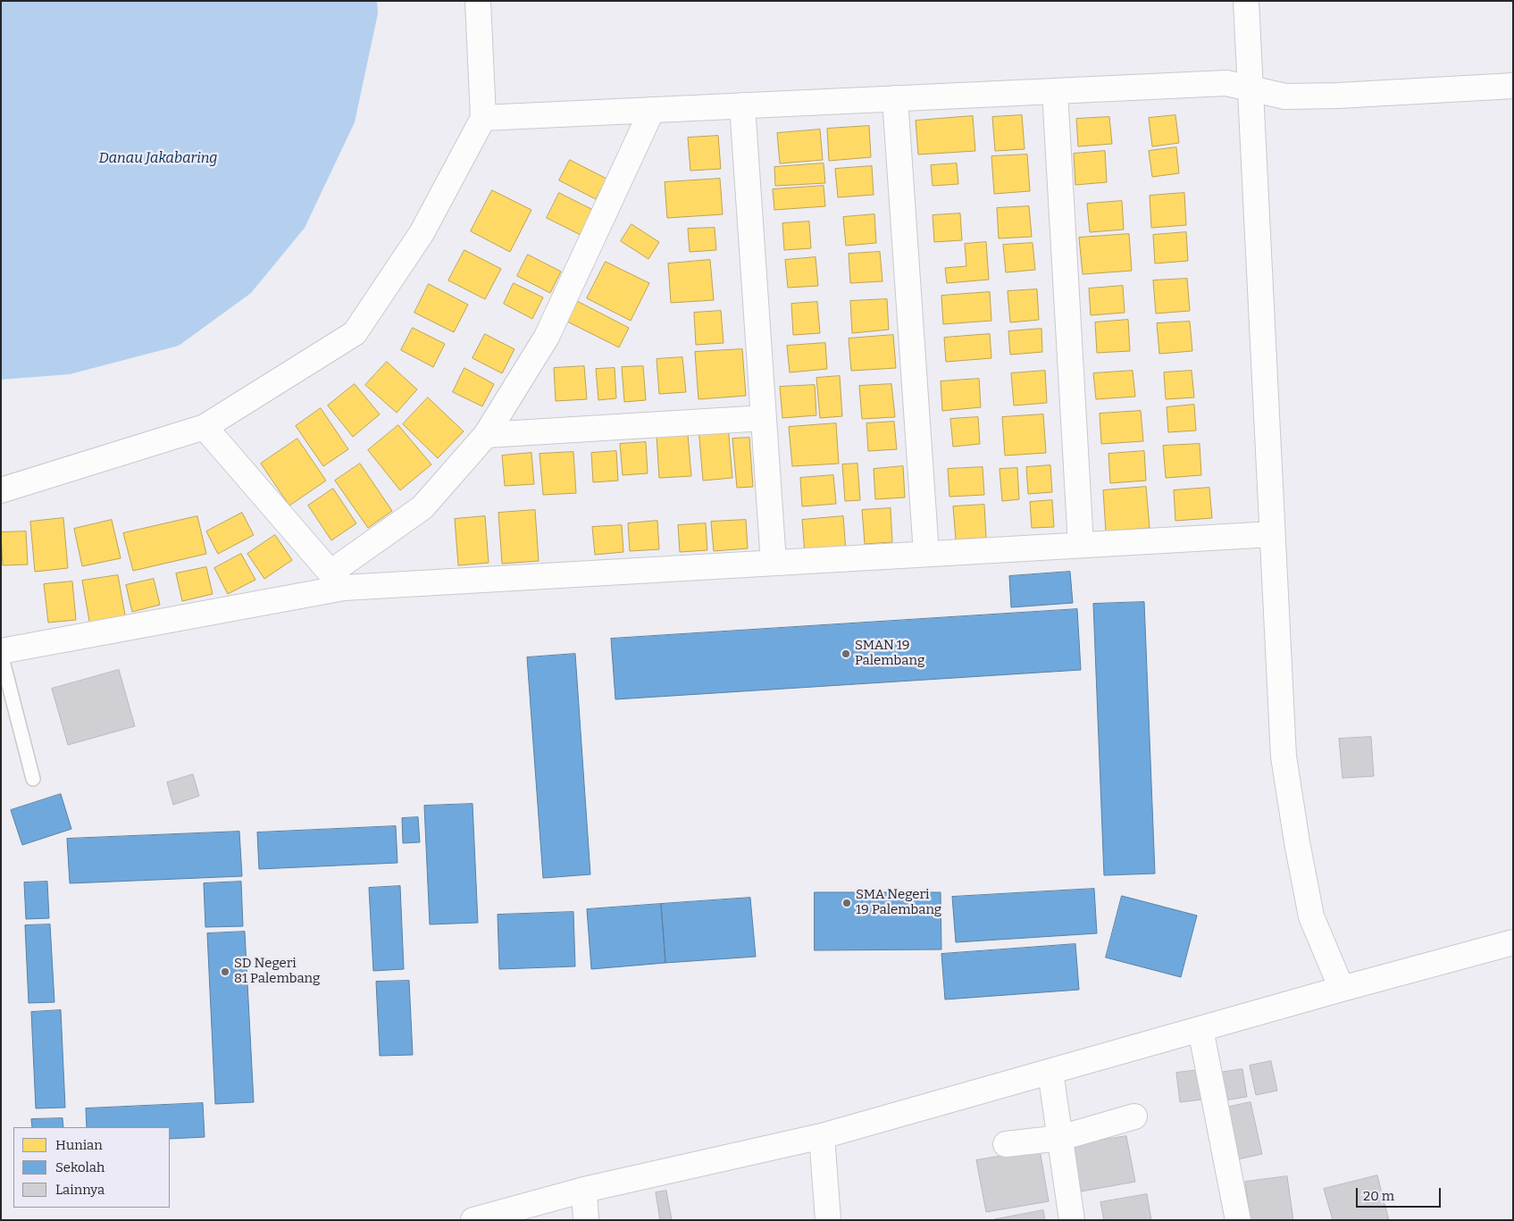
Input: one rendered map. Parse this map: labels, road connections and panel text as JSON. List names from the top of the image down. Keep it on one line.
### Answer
{"water":["Danau Jakabaring"],"places":["SMAN 19 Palembang","SMA Negeri 19 Palembang","SD Negeri 81 Palembang"],"legend":["Hunian","Sekolah","Lainnya"],"scale_bar":"20 m"}
